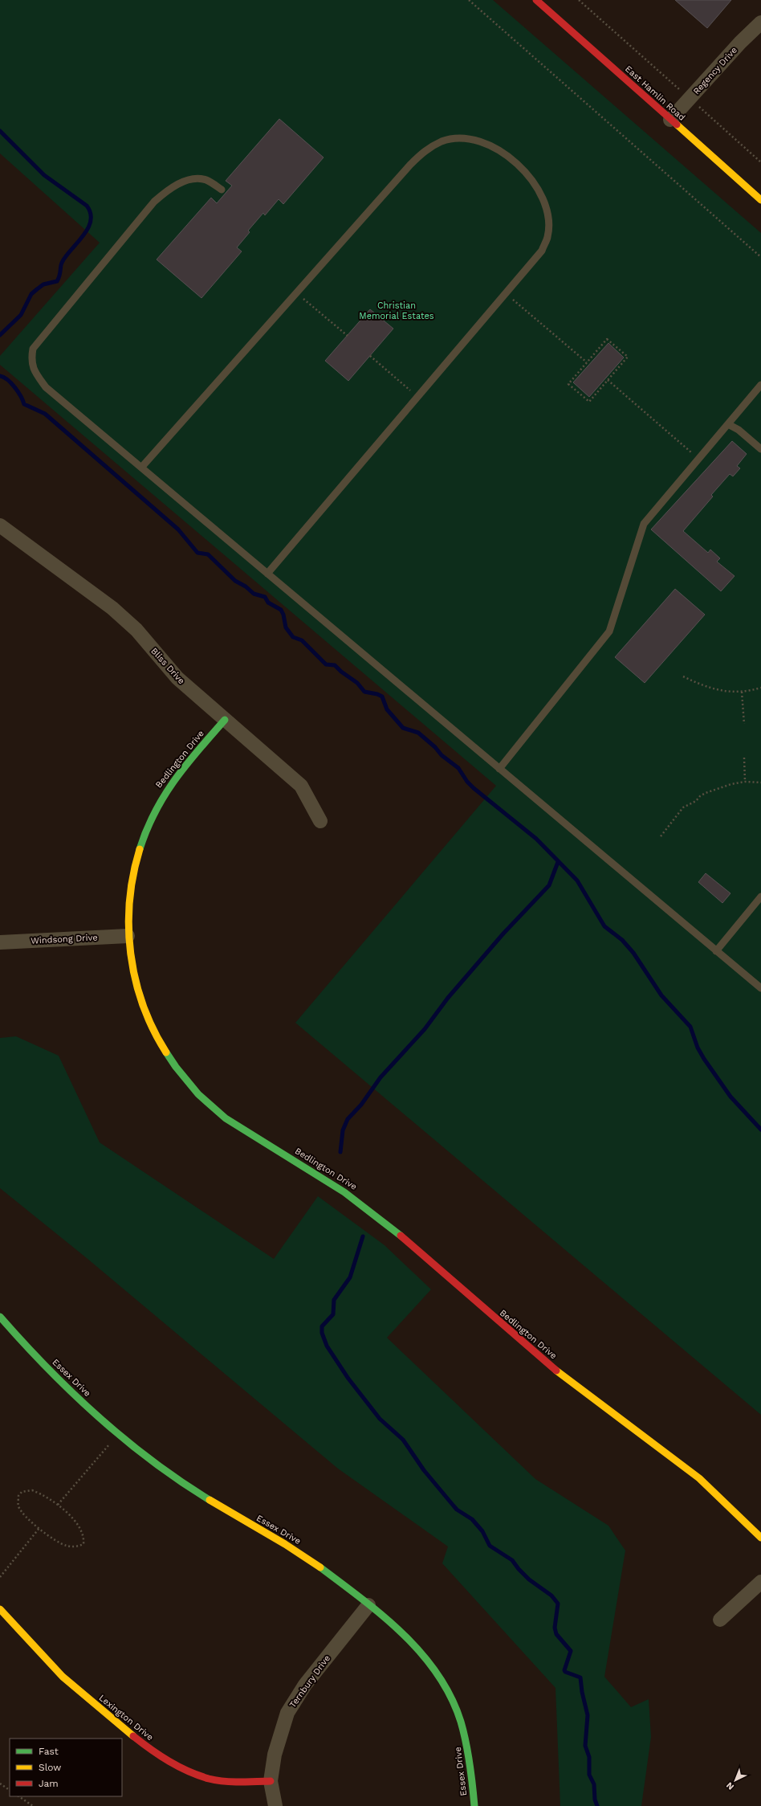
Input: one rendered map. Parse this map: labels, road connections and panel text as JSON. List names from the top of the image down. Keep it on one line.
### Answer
{"streets":{"street":["Regency Drive","East Hamlin Road","Bliss Drive","Bedlington Drive","Windsong Drive","Essex Drive","Ternbury Drive","Lexington Drive"]},"crossings":[["Regency Drive","East Hamlin Road"],["Bliss Drive","Bedlington Drive"],["Bedlington Drive","Windsong Drive"],["Essex Drive","Ternbury Drive"],["Ternbury Drive","Lexington Drive"]],"parks":["Christian Memorial Estates"],"legend":["Fast","Slow","Jam"],"north":"bottom left"}
